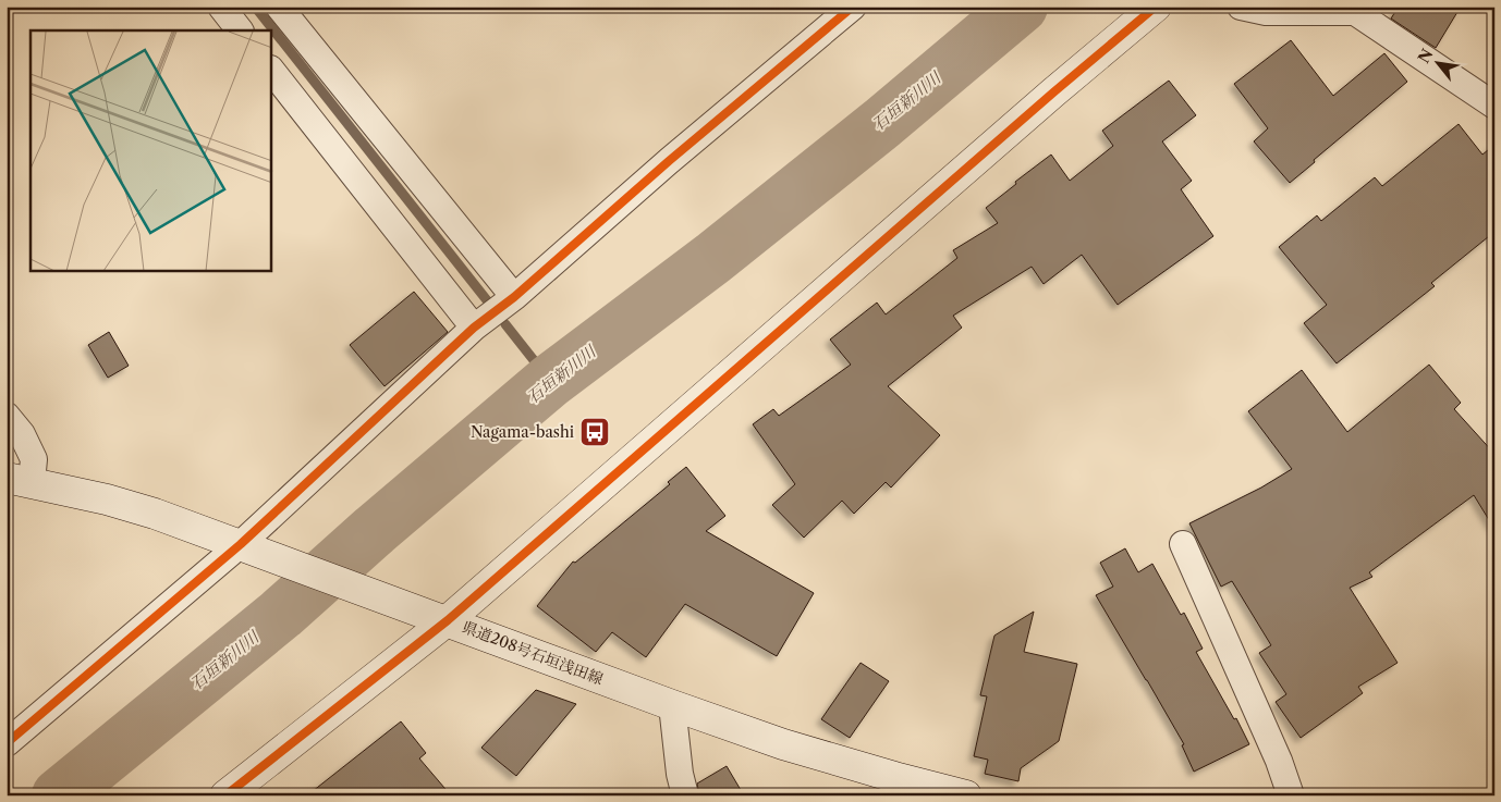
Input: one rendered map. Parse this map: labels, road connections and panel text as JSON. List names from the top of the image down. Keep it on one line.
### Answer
{"streets":{"street":["県道208号石垣浅田線"]},"water":["石垣新川川"],"places":{"bus stop":["Nagama-bashi"]},"north":"top left"}
